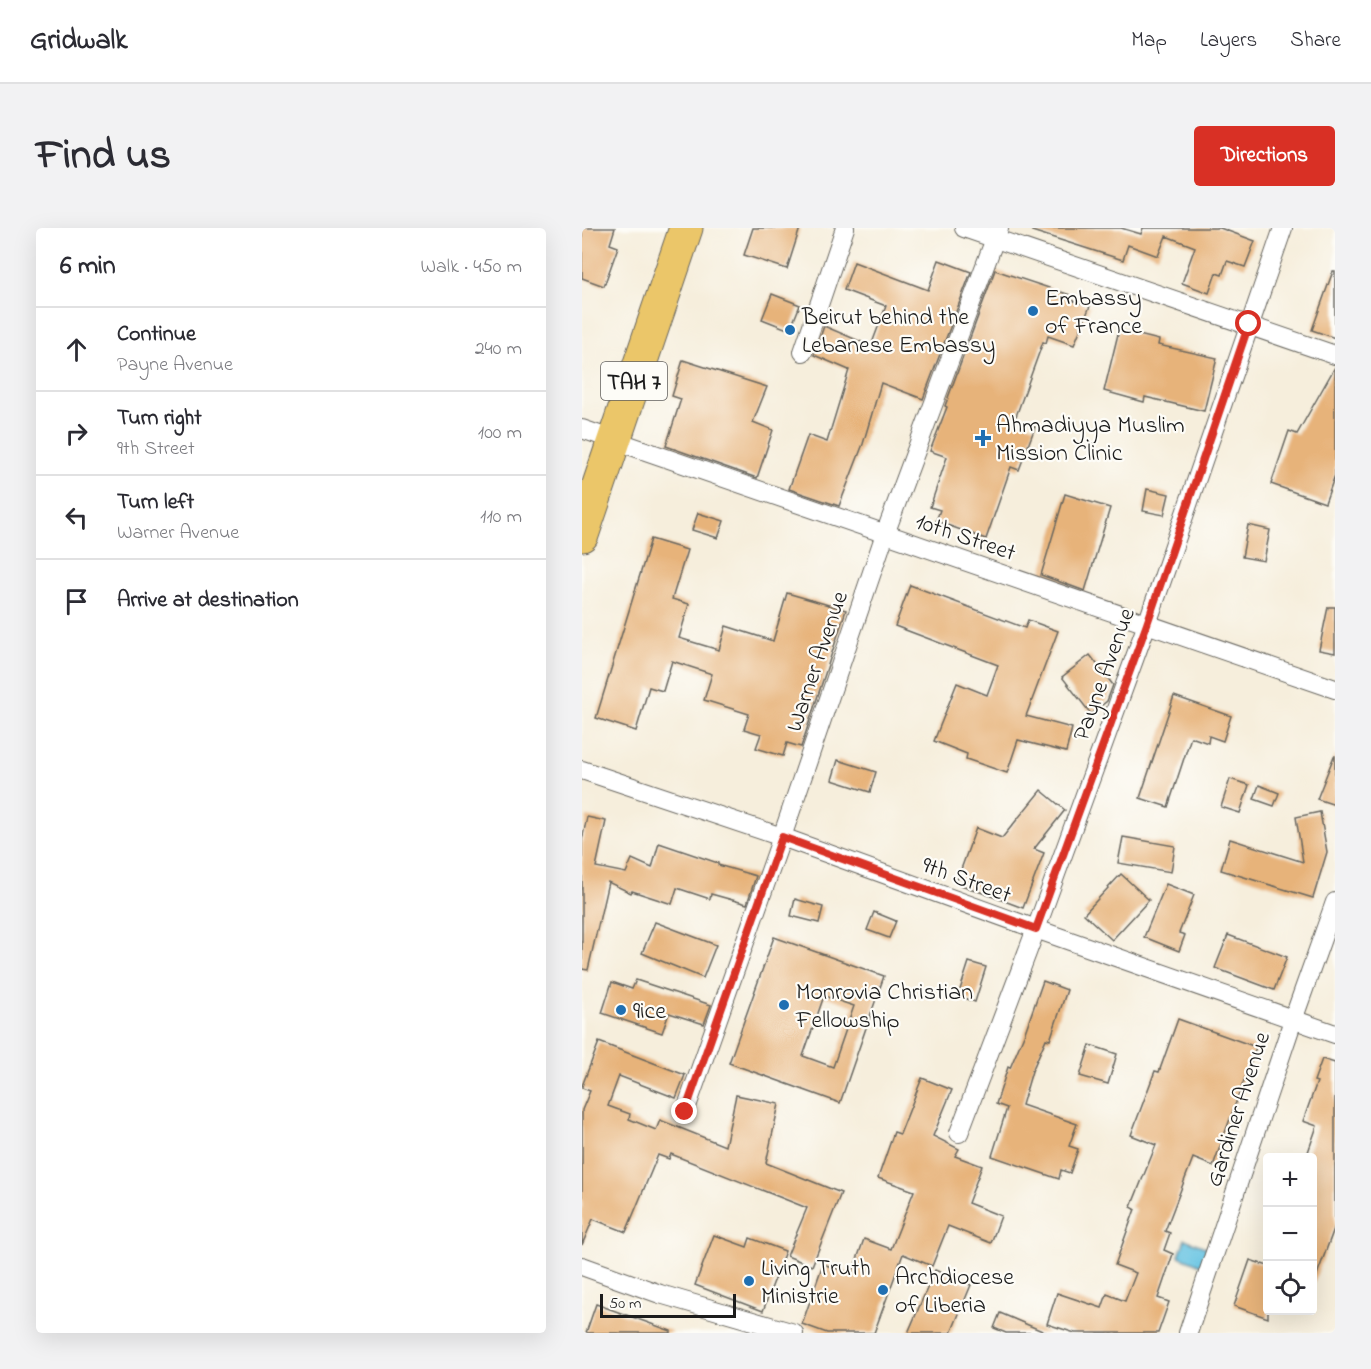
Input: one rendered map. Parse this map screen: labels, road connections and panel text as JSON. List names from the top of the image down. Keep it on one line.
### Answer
{"streets":{"highway":["TAH 7"],"street":["10th Street","Warner Avenue","Payne Avenue","9th Street","Gardiner Avenue"]},"crossings":[["TAH 7","10th Street"],["10th Street","Warner Avenue"],["10th Street","Payne Avenue"],["Warner Avenue","9th Street"],["Payne Avenue","9th Street"],["9th Street","Gardiner Avenue"]],"places":{"other":["Embassy of France","Beirut behind the Lebanese Embassy","Monrovia Christian Fellowship","9ice","Living Truth Ministrie","Archdiocese of Liberia"],"health":["Ahmadiyya Muslim Mission Clinic"]},"scale_bar":"50 m","page":{"header":"Gridwalk","nav":["Map","Layers","Share"],"title":"Find us","buttons":"Directions","heading":["6 min","Walk · 450 m"],"list":[["Continue","Payne Avenue","240 m"],["Turn right","9th Street","100 m"],["Turn left","Warner Avenue","110 m"],"Arrive at destination"],"map_buttons":["+","−"],"scale":"50 m"}}
